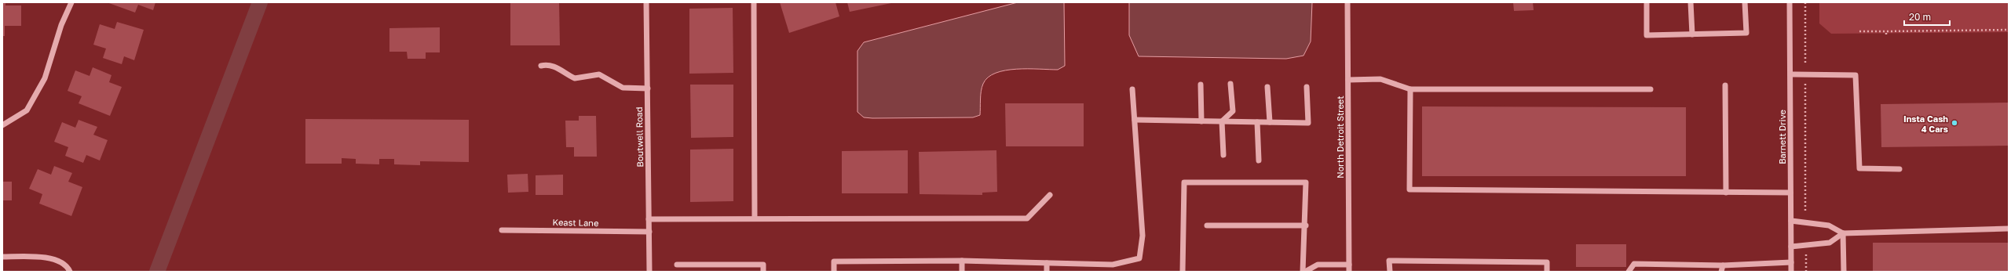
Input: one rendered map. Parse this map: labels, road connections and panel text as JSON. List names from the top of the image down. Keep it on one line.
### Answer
{"streets":{"street":["Boutwell Road","North Detroit Street","Barnett Drive","Keast Lane"]},"crossings":[["Boutwell Road","Keast Lane"]],"places":["Insta Cash 4 Cars"],"scale_bar":"20 m"}
